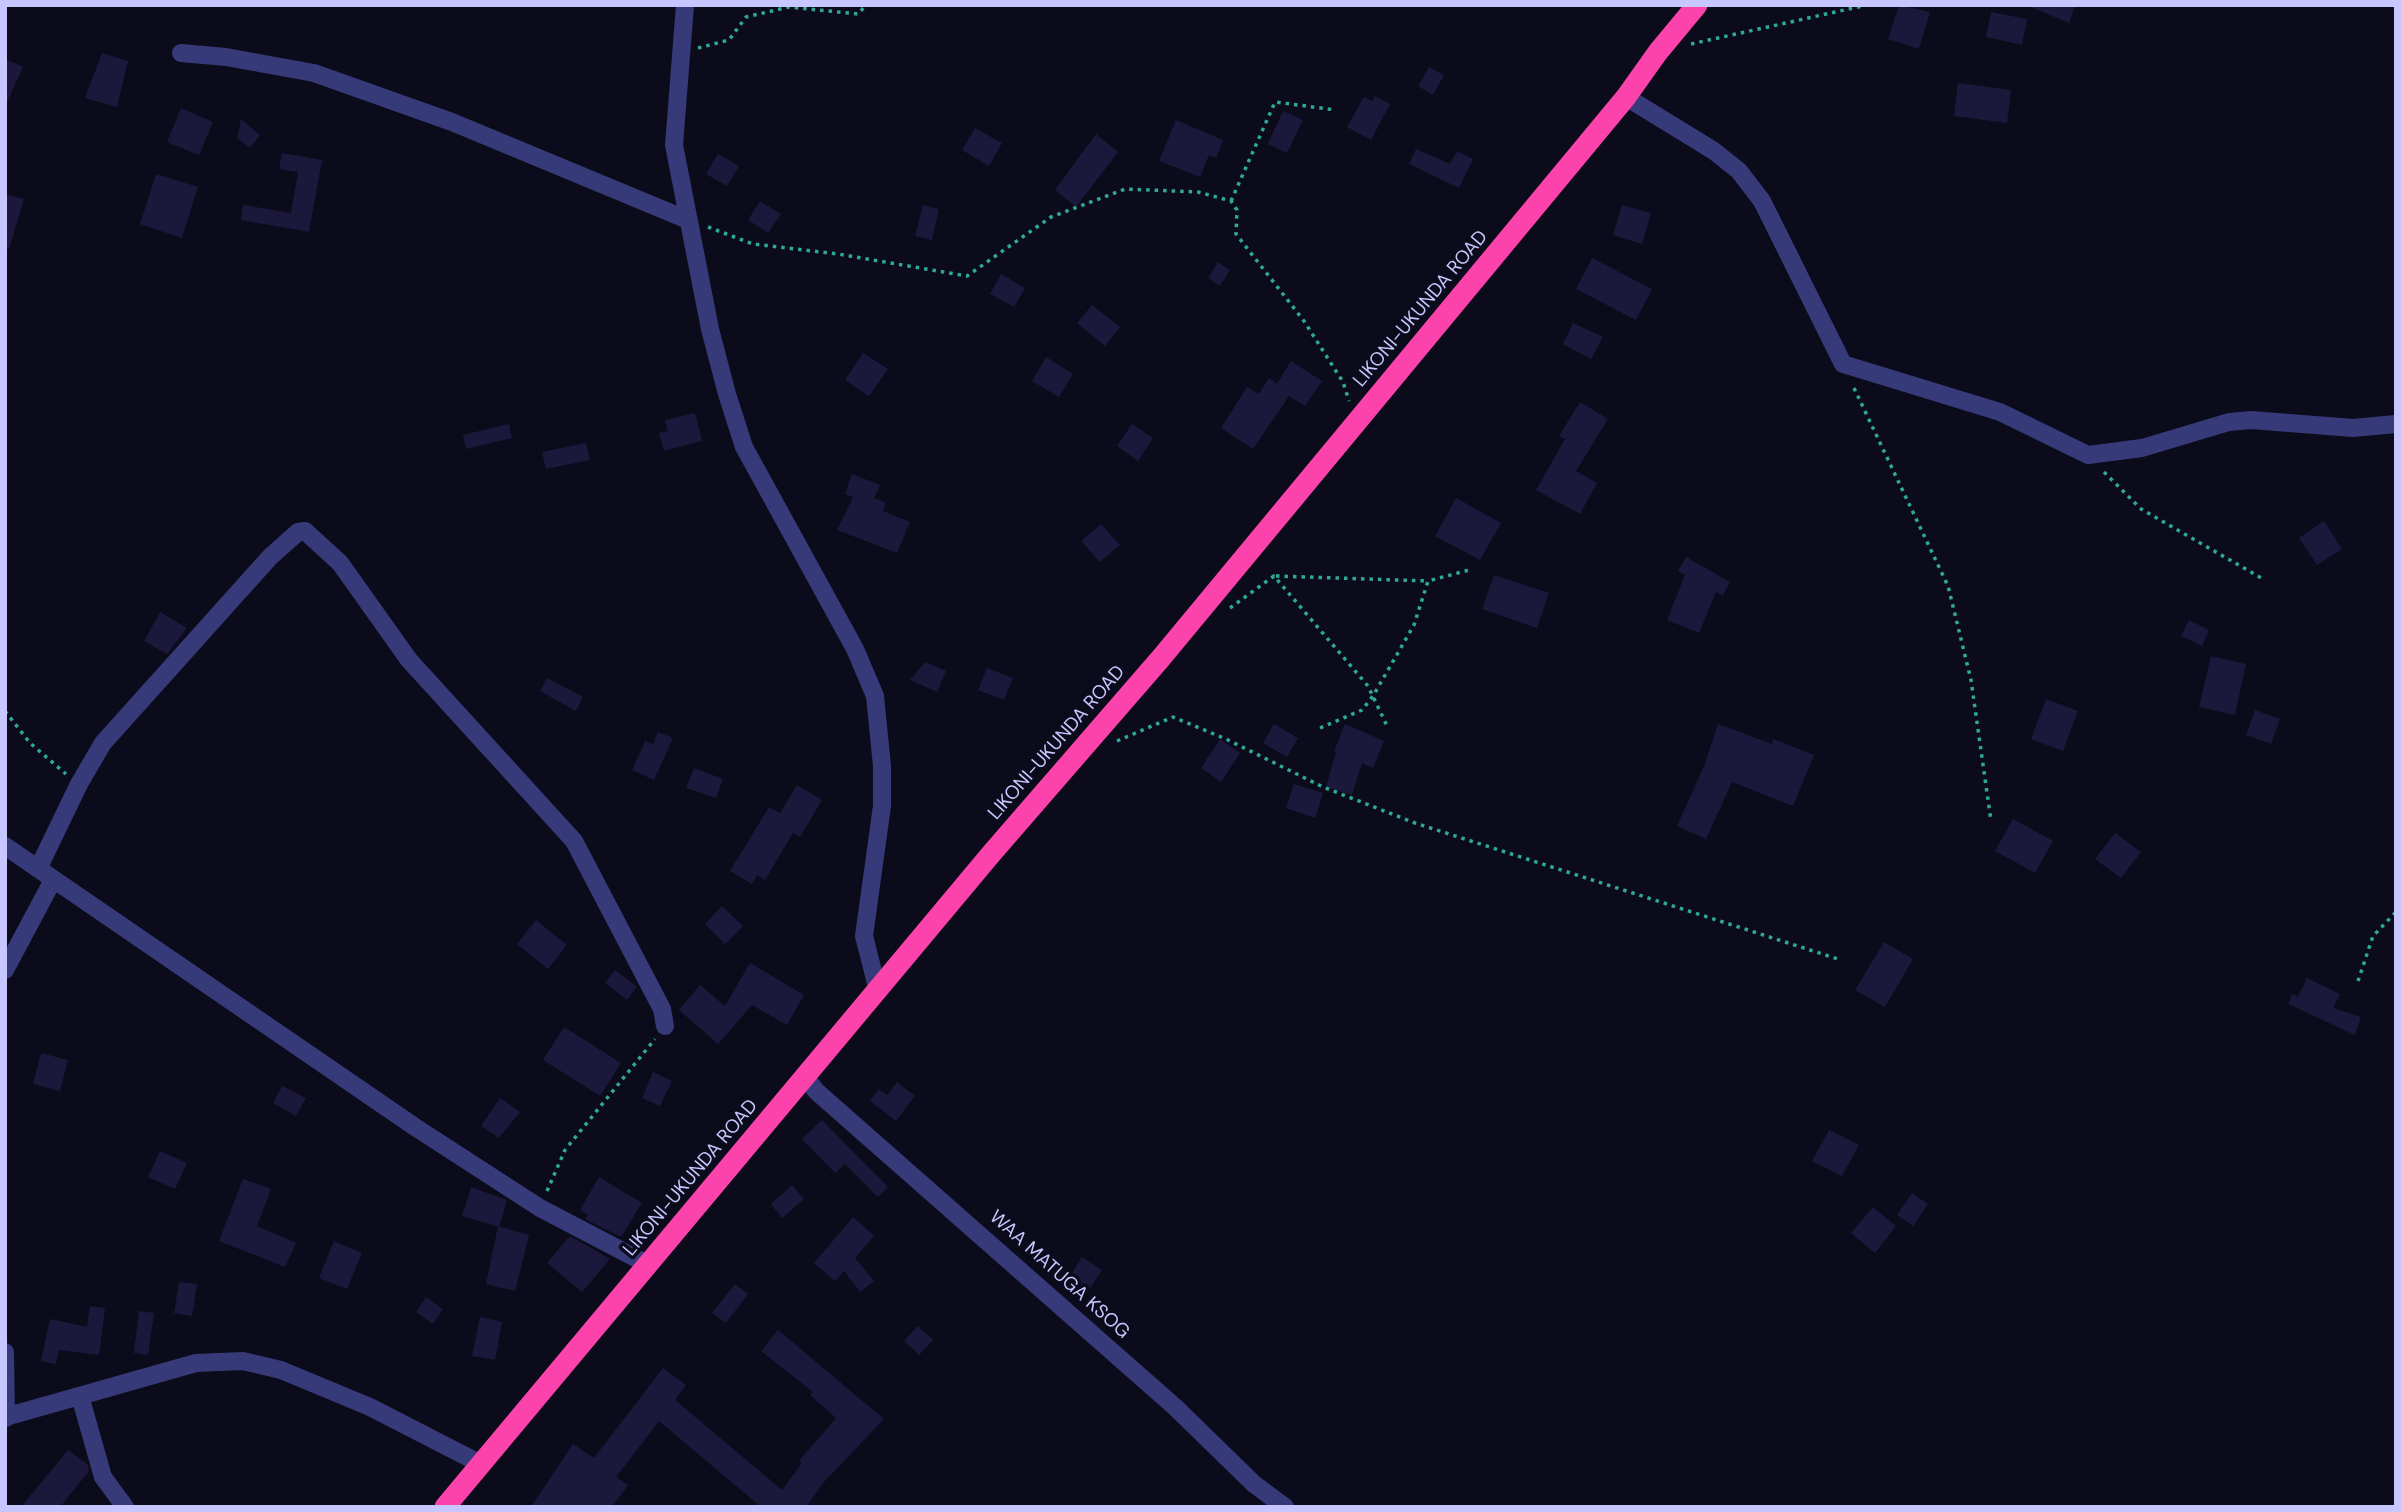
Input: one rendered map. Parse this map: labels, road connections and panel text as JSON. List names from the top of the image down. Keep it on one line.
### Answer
{"streets":{"highway":["LIKONI-UKUNDA ROAD"],"street":["WAA MATUGA KSOG"]},"crossings":[["LIKONI-UKUNDA ROAD","WAA MATUGA KSOG"]]}
